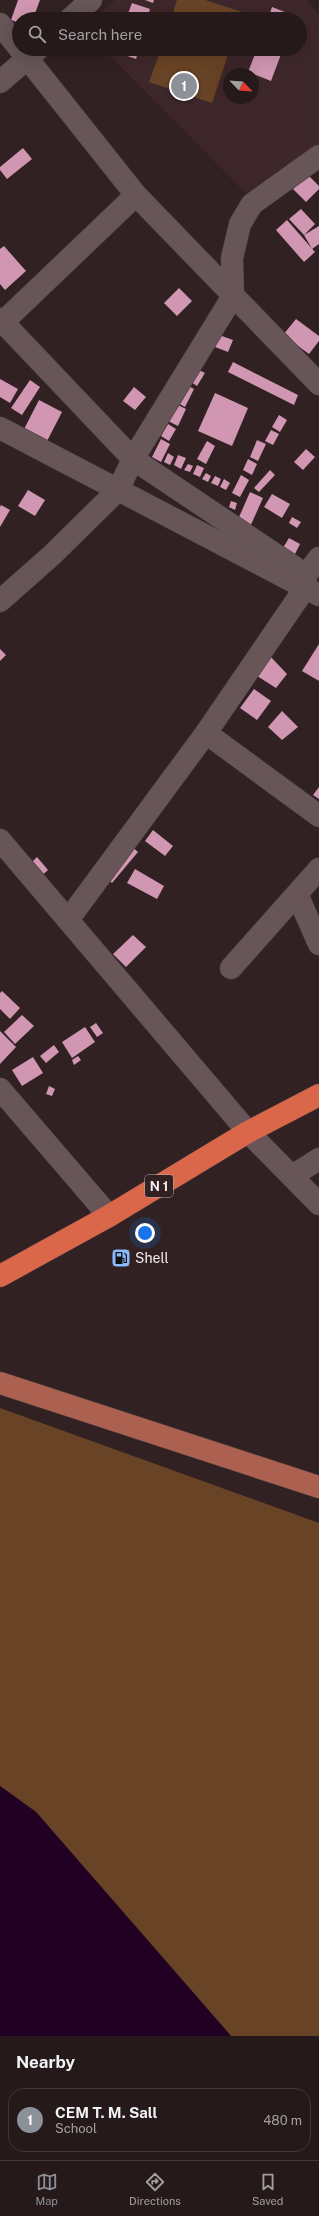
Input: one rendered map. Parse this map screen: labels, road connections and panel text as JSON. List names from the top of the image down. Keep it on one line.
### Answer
{"streets":{"highway":["N 1"]},"places":{"fuel station":["Shell"]},"north":"bottom right","page":{"search":"Search here","pins":"1","heading":"Nearby","list":[{"mark":"1","name":"CEM T. M. Sall","note":"School","value":"480 m"}],"nav":["Map","Directions","Saved"]}}
